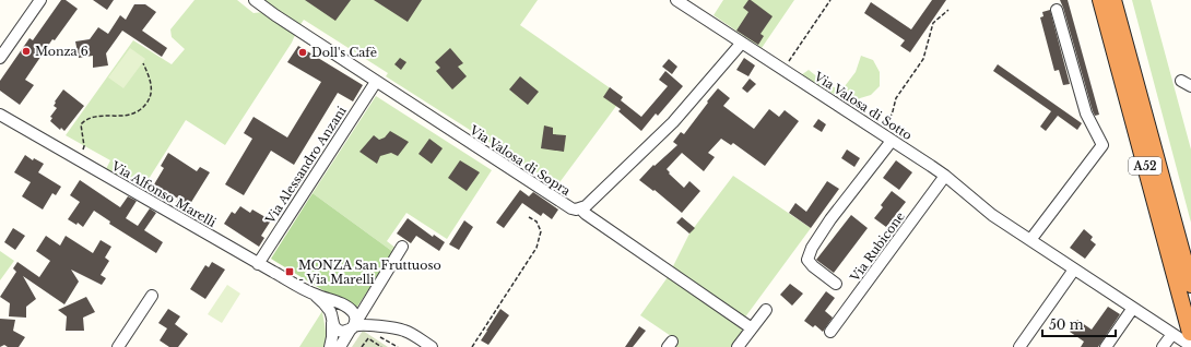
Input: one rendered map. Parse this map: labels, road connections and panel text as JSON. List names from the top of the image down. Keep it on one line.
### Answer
{"streets":{"highway":["A52"],"street":["Via Valosa di Sotto","Via Valosa di Sopra","Via Alessandro Anzani","Via Alfonso Marelli","Via Rubicone"]},"crossings":[["Via Valosa di Sotto","A52"],["Via Valosa di Sotto","Via Rubicone"],["Via Valosa di Sopra","Via Alessandro Anzani"],["Via Alessandro Anzani","Via Alfonso Marelli"]],"places":{"other":["Monza 6","Doll's Cafè"],"transit":["MONZA San Fruttuoso - Via Marelli"]},"scale_bar":"50 m"}
